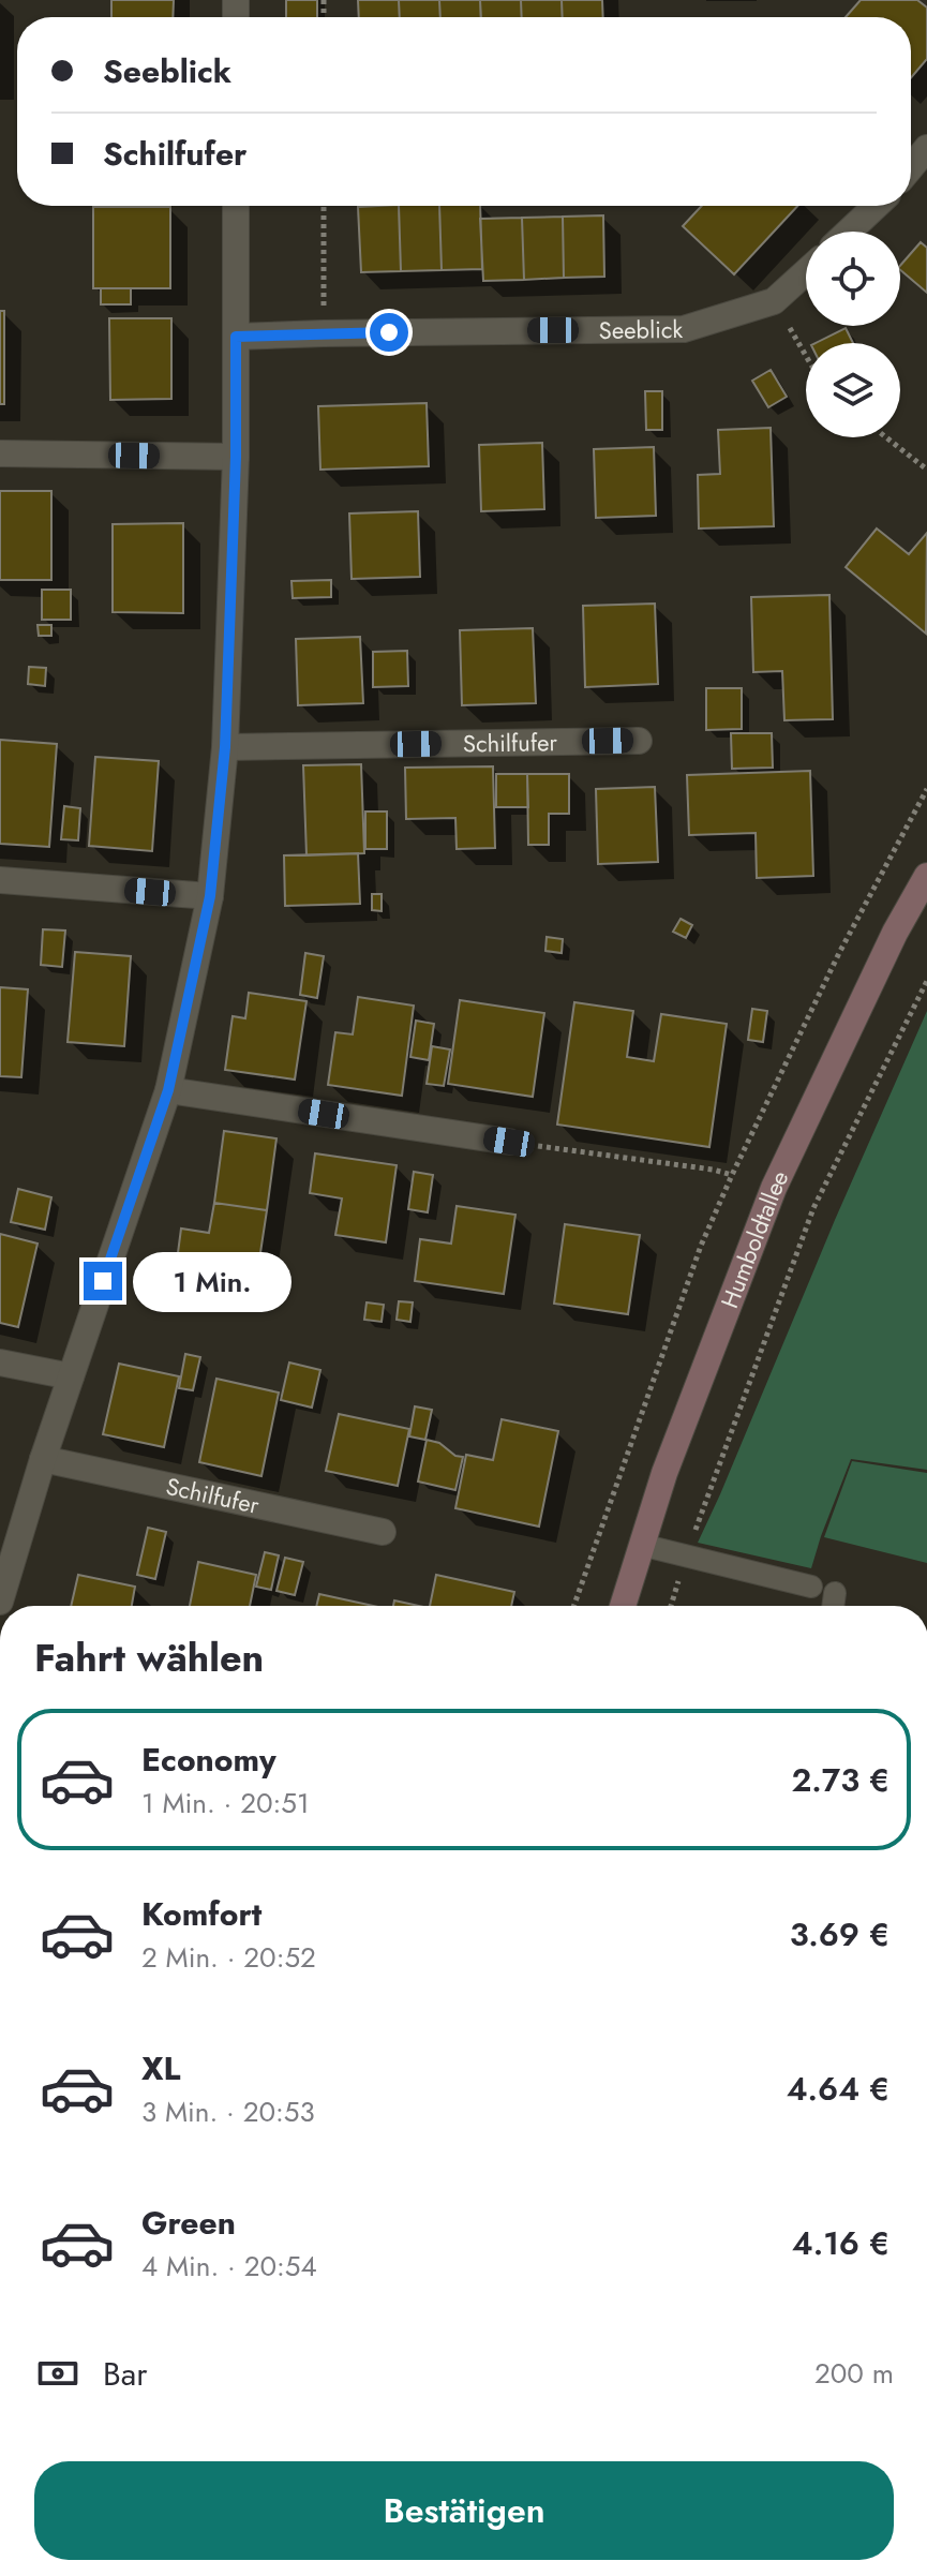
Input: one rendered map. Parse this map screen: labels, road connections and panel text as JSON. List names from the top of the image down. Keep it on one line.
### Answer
{"streets":{"street":["Seeblick","Schilfufer","Humboldtallee"]},"page":{"banner":["Seeblick","Schilfufer"],"bubble":"1 Min.","heading":"Fahrt wählen","list":[{"name":"Economy","note":"1 Min. · 20:51","value":"2.73 €"},{"name":"Komfort","note":"2 Min. · 20:52","value":"3.69 €"},{"name":"XL","note":"3 Min. · 20:53","value":"4.64 €"},{"name":"Green","note":"4 Min. · 20:54","value":"4.16 €"}],"pay":["Bar","200 m"],"buttons":"Bestätigen"}}
